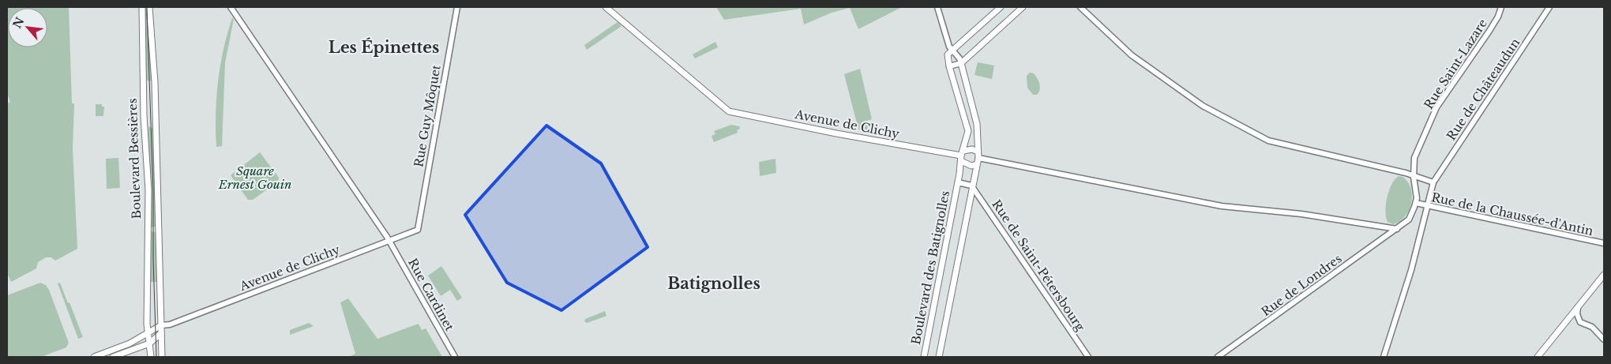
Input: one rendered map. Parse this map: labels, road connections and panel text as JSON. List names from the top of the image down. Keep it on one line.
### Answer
{"streets":{"main road":["Rue Saint-Lazare","Rue de Châteaudun","Rue Guy Môquet","Avenue de Clichy","Boulevard Bessières","Rue de la Chaussée-d'Antin","Rue de Saint-Pétersbourg","Boulevard des Batignolles","Rue de Londres","Rue Cardinet"]},"crossings":[["Rue Saint-Lazare","Rue de la Chaussée-d'Antin"],["Rue Saint-Lazare","Rue de Londres"],["Rue Guy Môquet","Avenue de Clichy"],["Avenue de Clichy","Boulevard Bessières"],["Avenue de Clichy","Boulevard des Batignolles"],["Avenue de Clichy","Rue Cardinet"],["Rue de la Chaussée-d'Antin","Rue de Londres"]],"districts":["Les Épinettes","Batignolles"],"parks":["Square Ernest Gouin"],"north":"top left"}
